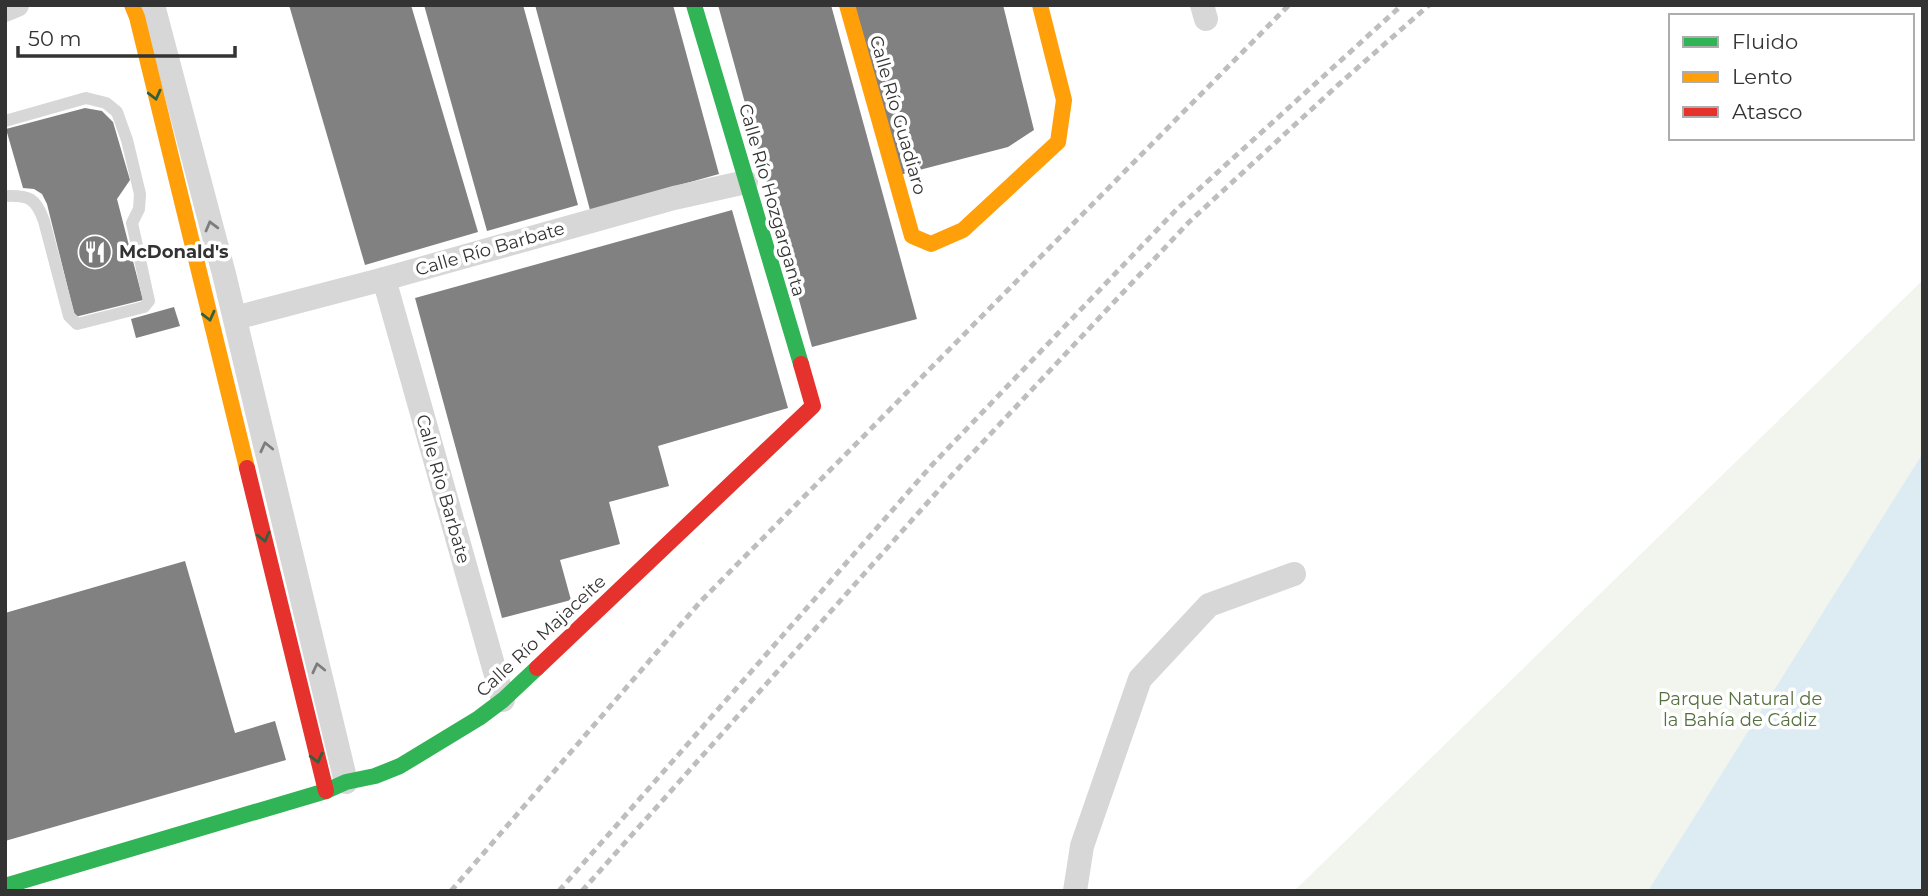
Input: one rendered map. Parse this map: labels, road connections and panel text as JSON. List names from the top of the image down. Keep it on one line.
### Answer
{"streets":{"street":["Calle Río Guadiaro","Calle Río Hozgarganta","Calle Río Barbate","Calle Rio Barbate","Calle Río Majaceite"]},"crossings":[["Calle Río Hozgarganta","Calle Río Barbate"],["Calle Río Hozgarganta","Calle Río Majaceite"],["Calle Río Barbate","Calle Rio Barbate"],["Calle Rio Barbate","Calle Río Majaceite"]],"parks":["Parque Natural de la Bahía de Cádiz"],"places":{"restaurant":["McDonald's"]},"legend":["Fluido","Lento","Atasco"],"scale_bar":"50 m"}
